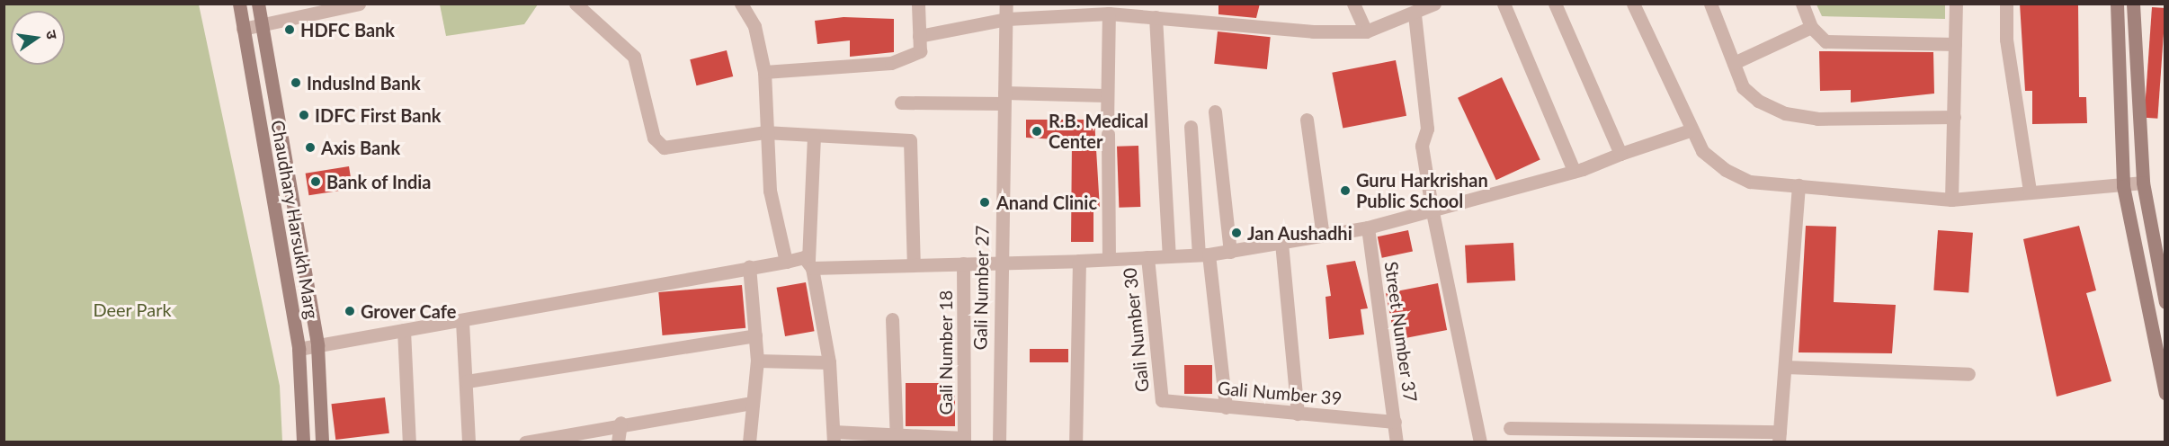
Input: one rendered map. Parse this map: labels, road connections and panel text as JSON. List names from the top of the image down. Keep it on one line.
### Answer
{"streets":{"street":["Chaudhary Harsukh Marg","Gali Number 27","Gali Number 30","Street Number 37","Gali Number 18","Gali Number 39"]},"crossings":[["Gali Number 30","Gali Number 39"],["Street Number 37","Gali Number 39"]],"parks":["Deer Park"],"places":["HDFC Bank","IndusInd Bank","IDFC First Bank","R.B. Medical Center","Axis Bank","Bank of India","Guru Harkrishan Public School","Anand Clinic","Jan Aushadhi","Grover Cafe"],"north":"right"}
